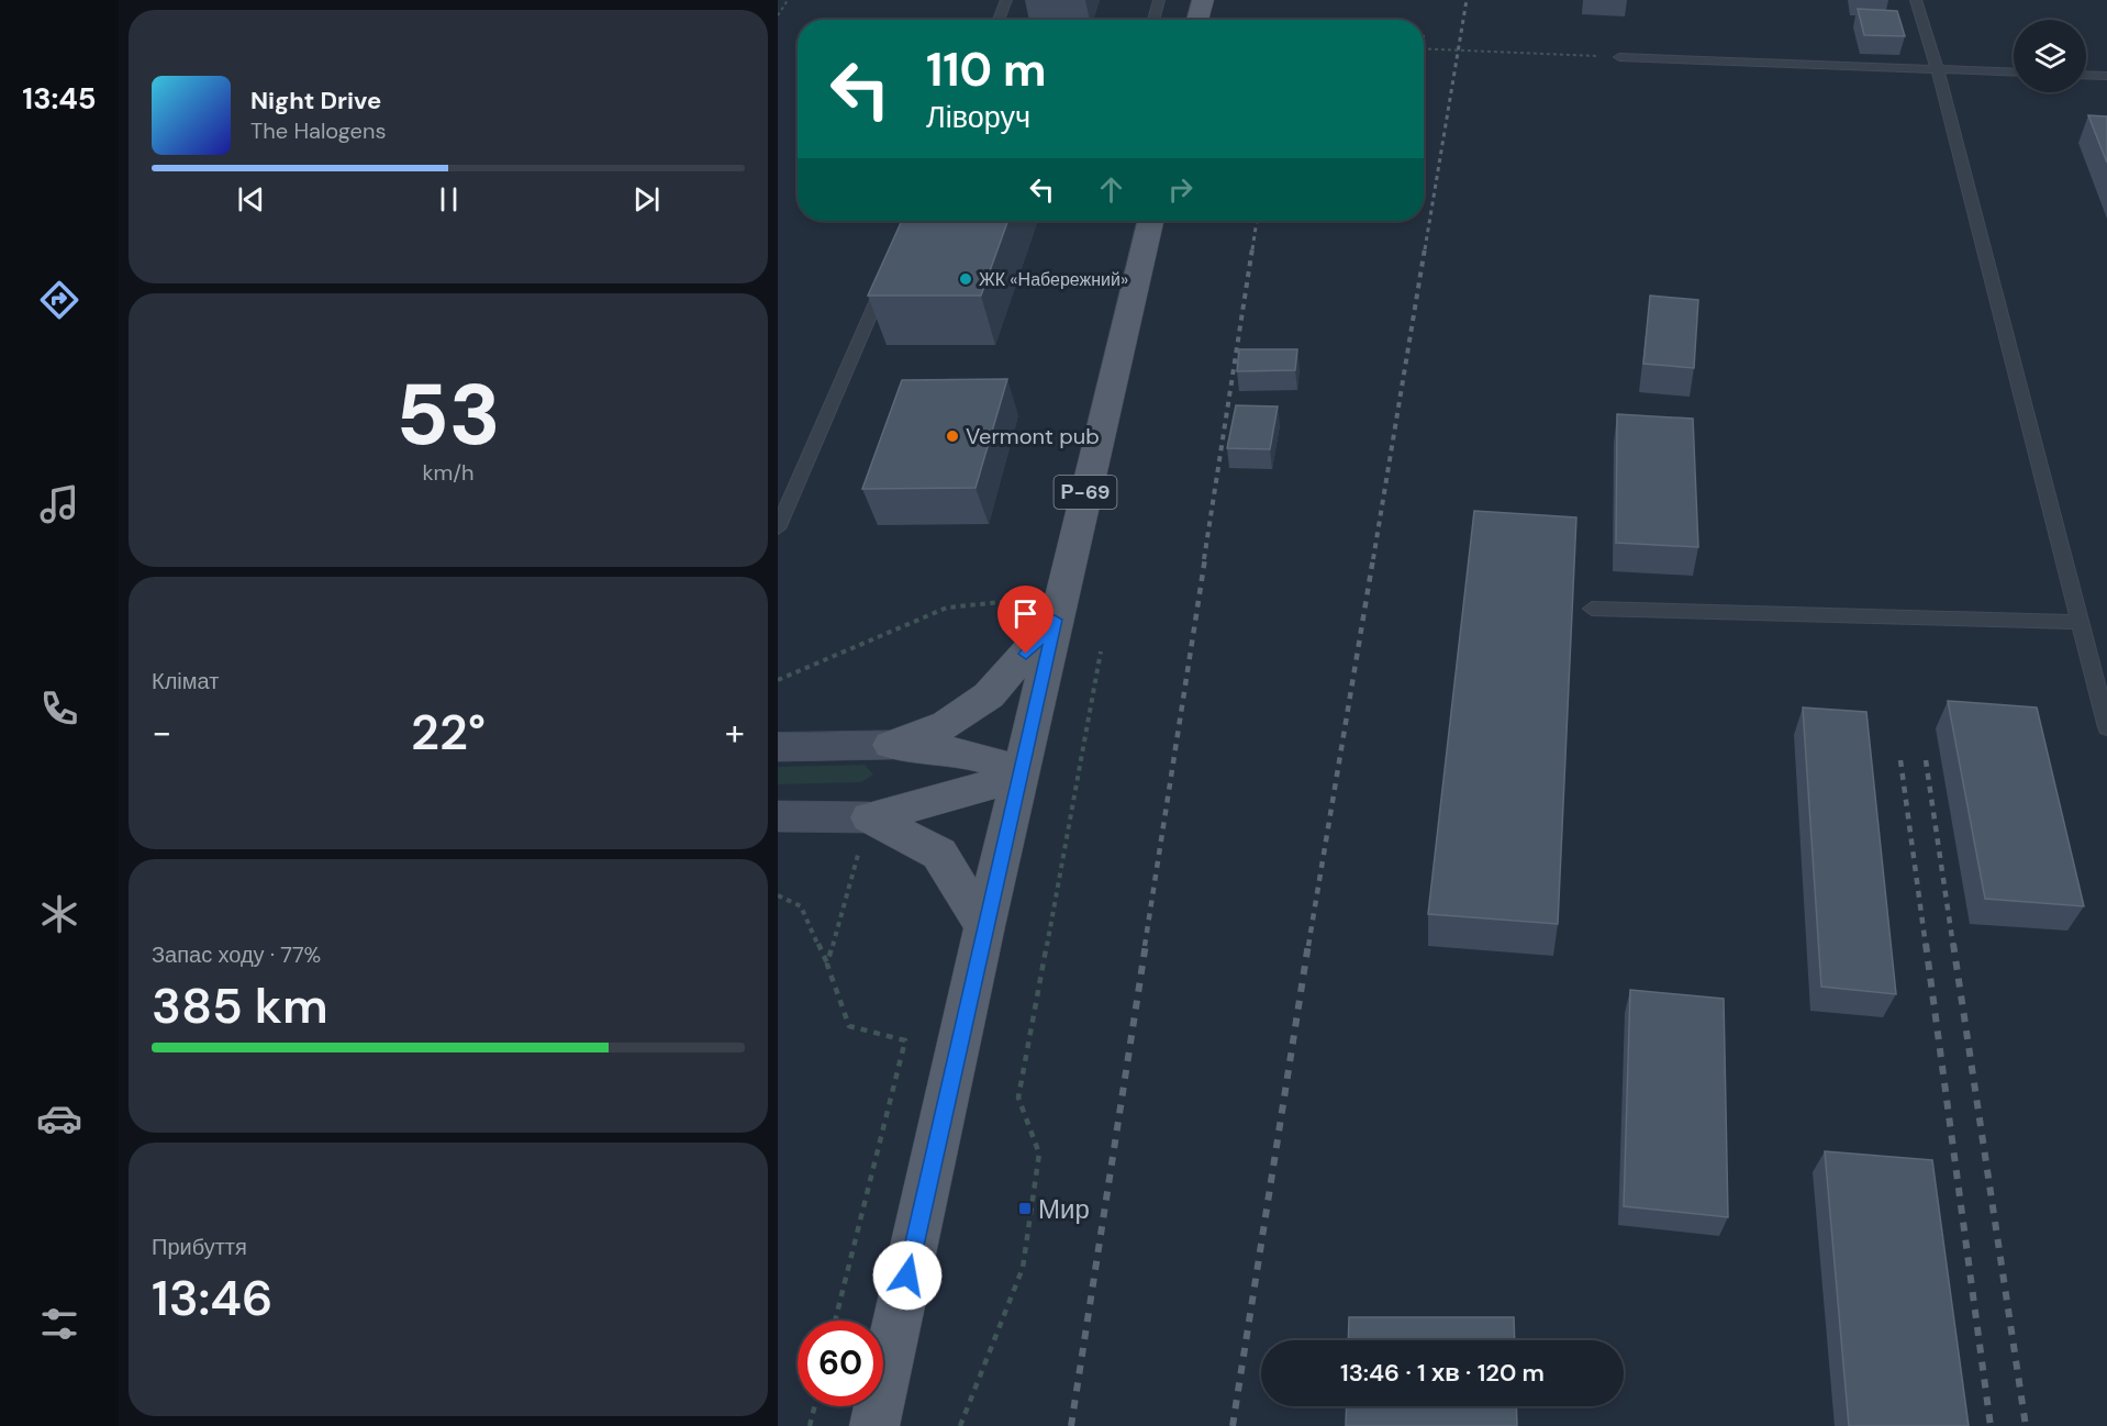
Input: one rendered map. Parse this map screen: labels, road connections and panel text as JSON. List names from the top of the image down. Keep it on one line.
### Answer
{"streets":{"main road":["Р-69"]},"places":{"other":["ЖК «Набережний»","Vermont pub"],"transit":["Мир"]},"page":{"tabs":"13:45","turn":["110 m","Ліворуч"],"song":["Night Drive","The Halogens"],"tile":[["53","km/h"],"Клімат",["Запас ходу · 77%","385 km"],["Прибуття","13:46"]],"heat":["−","22°","+"],"limit":"60","trip":"13:46 · 1 хв · 120 m"}}
